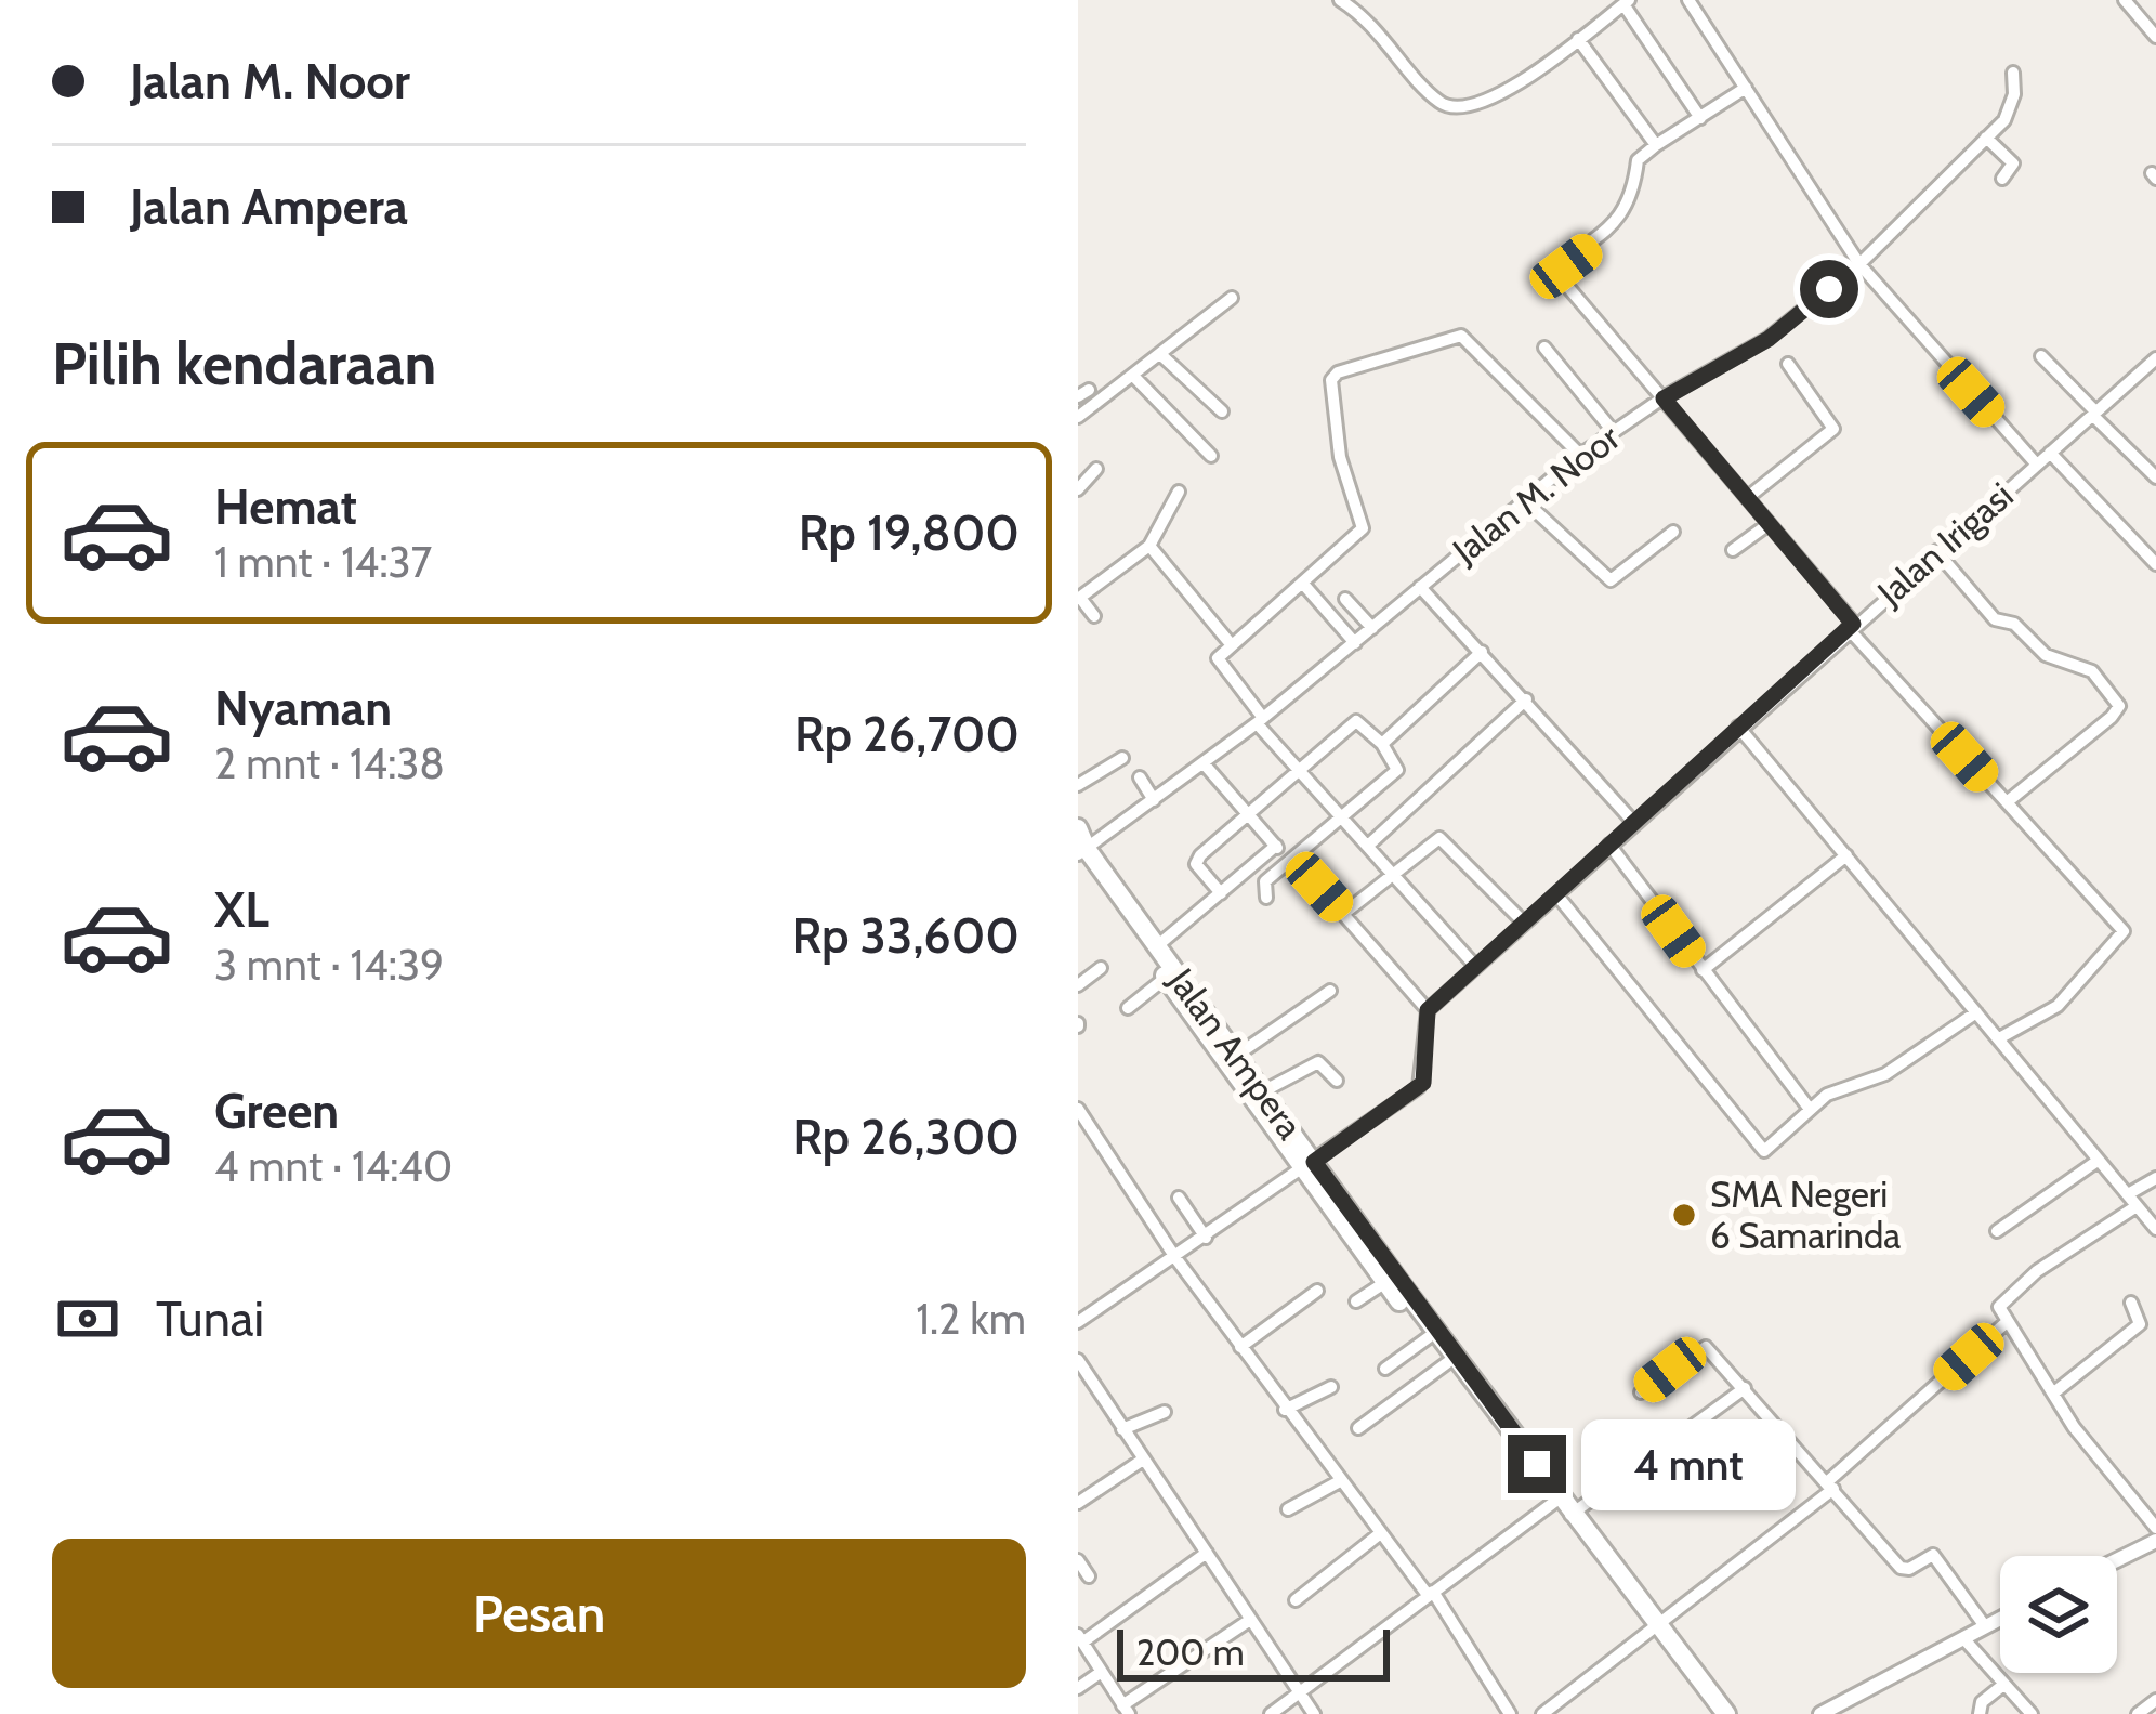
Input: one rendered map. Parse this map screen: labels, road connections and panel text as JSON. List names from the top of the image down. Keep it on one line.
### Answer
{"streets":{"main road":["Jalan Ampera"],"street":["Jalan M. Noor","Jalan Irigasi"]},"crossings":[["Jalan M. Noor","Jalan Ampera"]],"places":["SMA Negeri 6 Samarinda"],"scale_bar":"200 m","page":{"banner":["Jalan M. Noor","Jalan Ampera"],"heading":"Pilih kendaraan","list":[{"name":"Hemat","note":"1 mnt · 14:37","value":"Rp 19,800"},{"name":"Nyaman","note":"2 mnt · 14:38","value":"Rp 26,700"},{"name":"XL","note":"3 mnt · 14:39","value":"Rp 33,600"},{"name":"Green","note":"4 mnt · 14:40","value":"Rp 26,300"}],"pay":["Tunai","1.2 km"],"bubble":"4 mnt","buttons":"Pesan","scale":"200 m"}}
